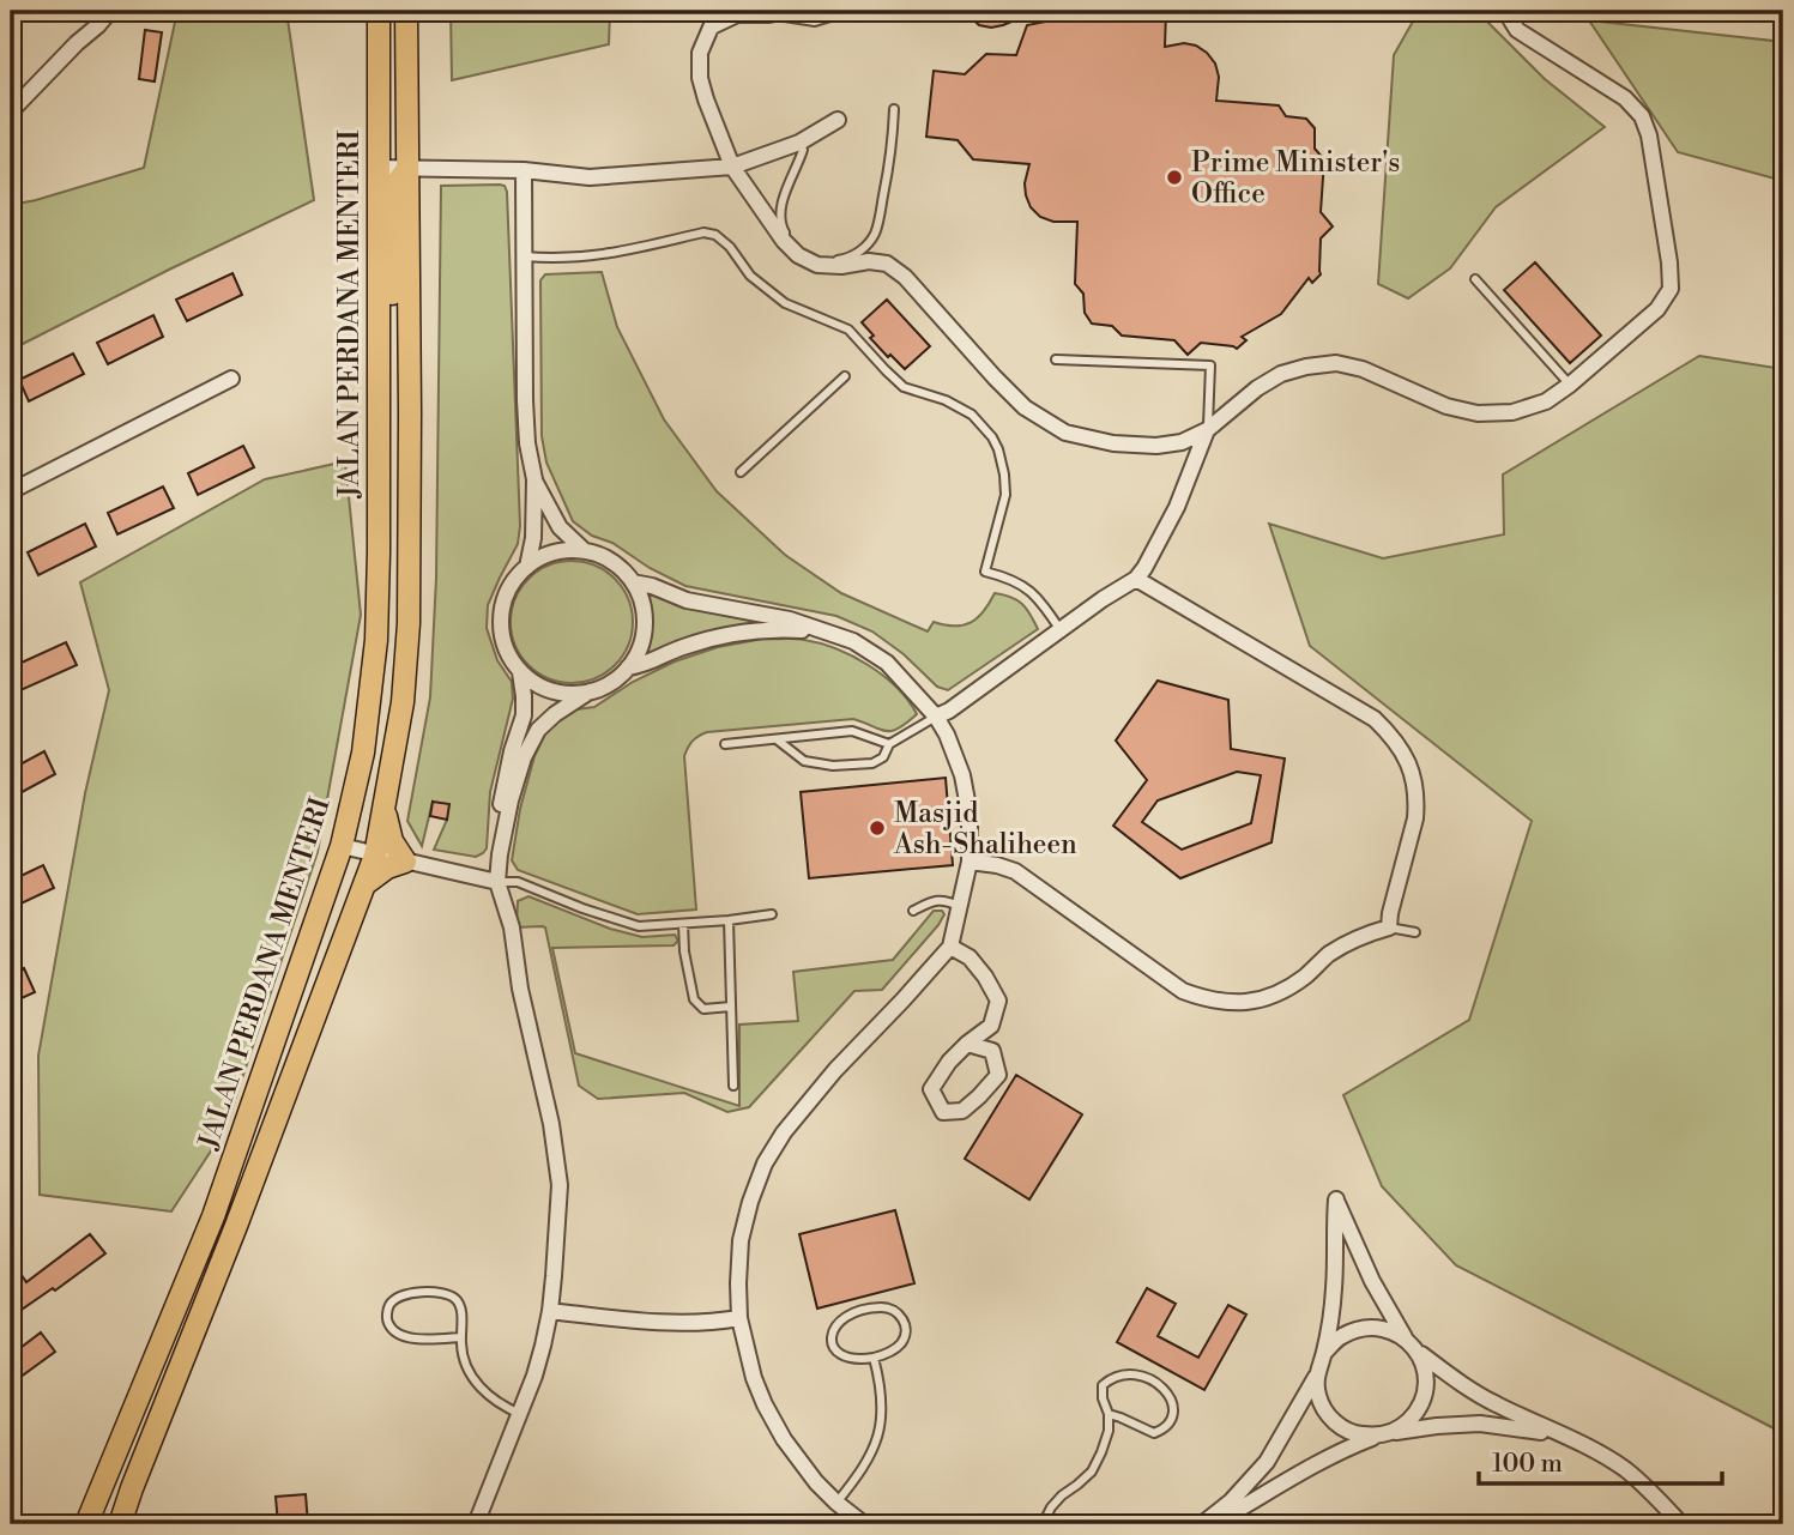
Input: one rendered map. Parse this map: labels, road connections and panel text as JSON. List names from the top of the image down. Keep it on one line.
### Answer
{"streets":{"main road":["JALAN PERDANA MENTERI"]},"places":["Prime Minister's Office","Masjid Ash-Shaliheen"],"scale_bar":"100 m"}
